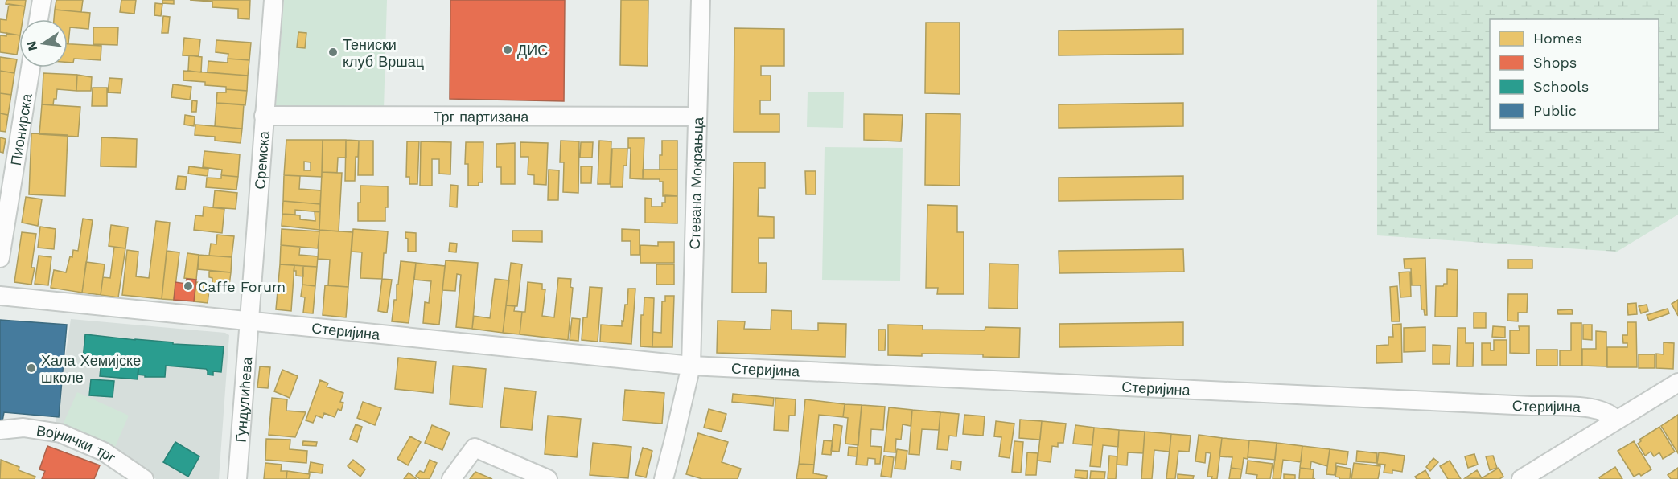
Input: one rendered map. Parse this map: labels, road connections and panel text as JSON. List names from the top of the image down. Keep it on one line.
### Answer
{"streets":{"street":["Трг партизана","Пионирска","Сремска","Стевана Мокрањца","Стеријина","Гундулићева","Војнички трг"]},"crossings":[["Трг партизана","Сремска"],["Трг партизана","Стевана Мокрањца"],["Сремска","Стеријина"],["Сремска","Гундулићева"],["Стевана Мокрањца","Стеријина"],["Стеријина","Гундулићева"]],"places":["ДИС","Тениски клуб Вршац","Caffe Forum","Хала Хемијске школе"],"legend":["Homes","Shops","Schools","Public"],"north":"left"}
